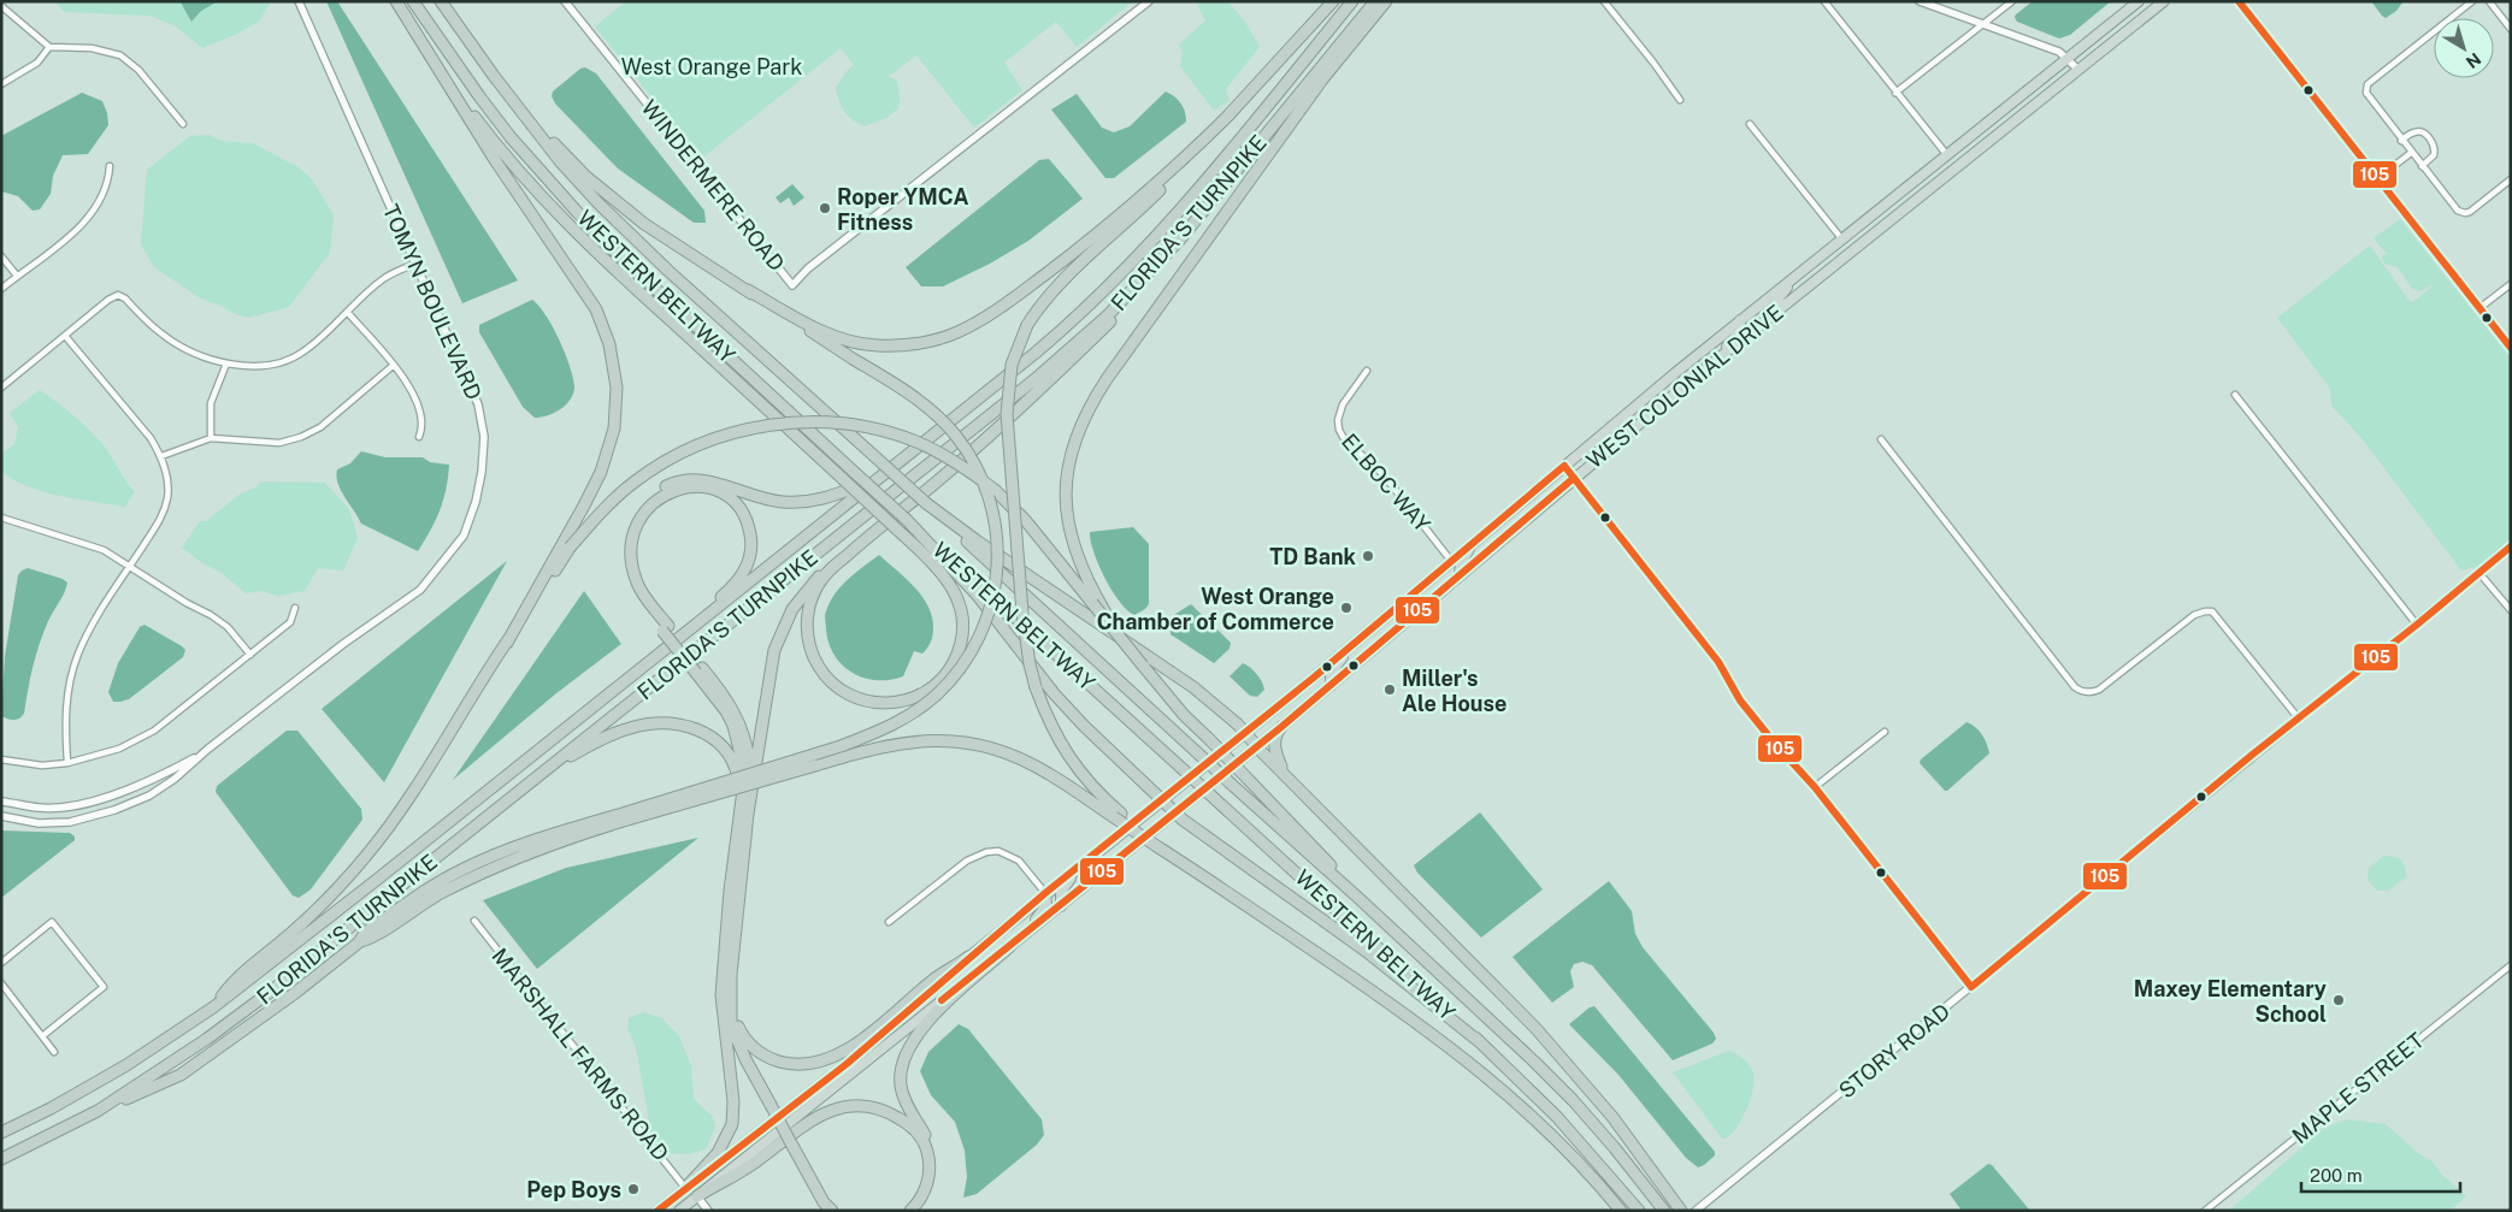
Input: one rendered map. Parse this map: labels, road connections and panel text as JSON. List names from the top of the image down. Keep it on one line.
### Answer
{"streets":{"highway":["FLORIDA'S TURNPIKE","WESTERN BELTWAY","WEST COLONIAL DRIVE"],"street":["WINDERMERE ROAD","TOMYN BOULEVARD","ELBOC WAY","STORY ROAD","MARSHALL FARMS ROAD","MAPLE STREET"]},"crossings":[["WEST COLONIAL DRIVE","ELBOC WAY"],["WEST COLONIAL DRIVE","MARSHALL FARMS ROAD"]],"parks":["West Orange Park"],"places":["Roper YMCA Fitness","TD Bank","West Orange Chamber of Commerce","Miller's Ale House","Maxey Elementary School","Pep Boys"],"lines":["transit line 105"],"scale_bar":"200 m","north":"bottom right"}
